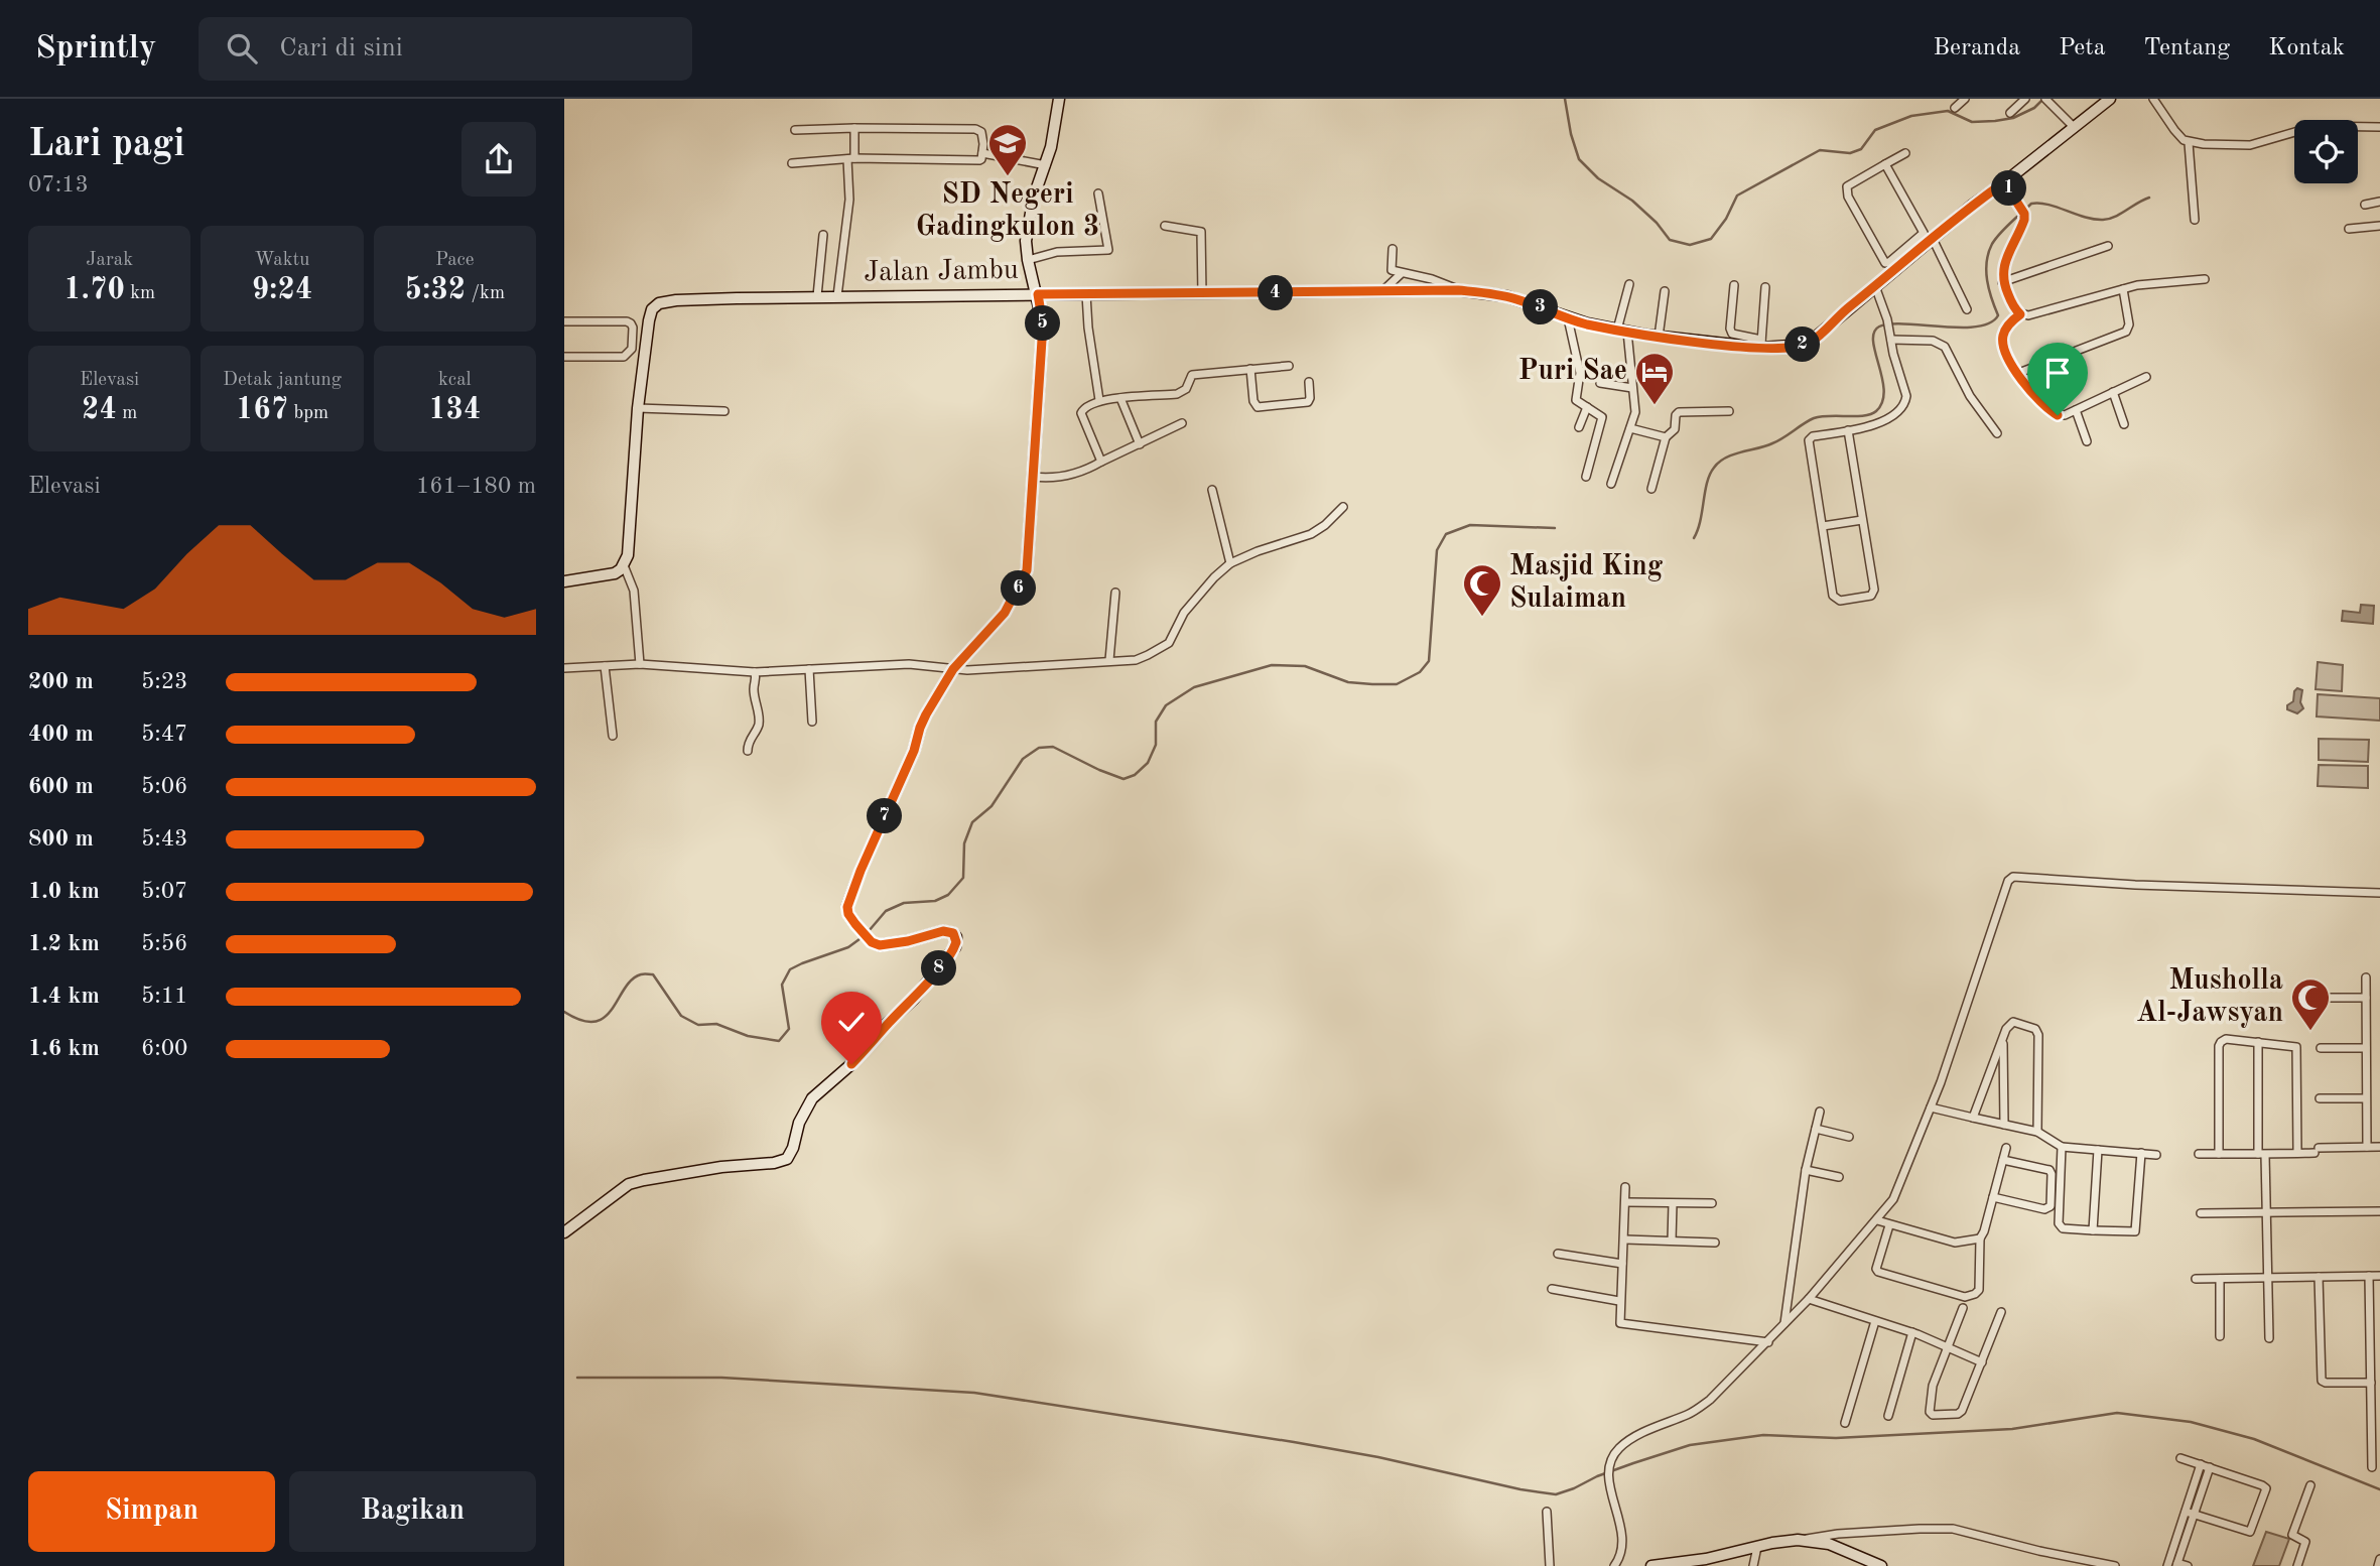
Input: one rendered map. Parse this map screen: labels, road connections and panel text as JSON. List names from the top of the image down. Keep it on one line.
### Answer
{"streets":{"street":["Jalan Jambu"]},"places":{"school or university":["SD Negeri Gadingkulon 3"],"hotel":["Puri Sae"],"mosque":["Masjid King Sulaiman","Musholla Al-Jawsyan"]},"page":{"header":"Sprintly","search":"Cari di sini","nav":["Beranda","Peta","Tentang","Kontak"],"heading":["Lari pagi","07:13"],"pins":["1","4","3","5","2","6","7","8"],"stats":[["Jarak","1.70 km"],["Waktu","9:24"],["Pace","5:32 /km"],["Elevasi","24 m"],["Detak jantung","167 bpm"],["kcal","134"]],"chart":["Elevasi","161–180 m"],"list":[{"name":"200 m","note":"5:23"},{"name":"400 m","note":"5:47"},{"name":"600 m","note":"5:06"},{"name":"800 m","note":"5:43"},{"name":"1.0 km","note":"5:07"},{"name":"1.2 km","note":"5:56"},{"name":"1.4 km","note":"5:11"},{"name":"1.6 km","note":"6:00"}],"buttons":["Simpan","Bagikan"]}}
